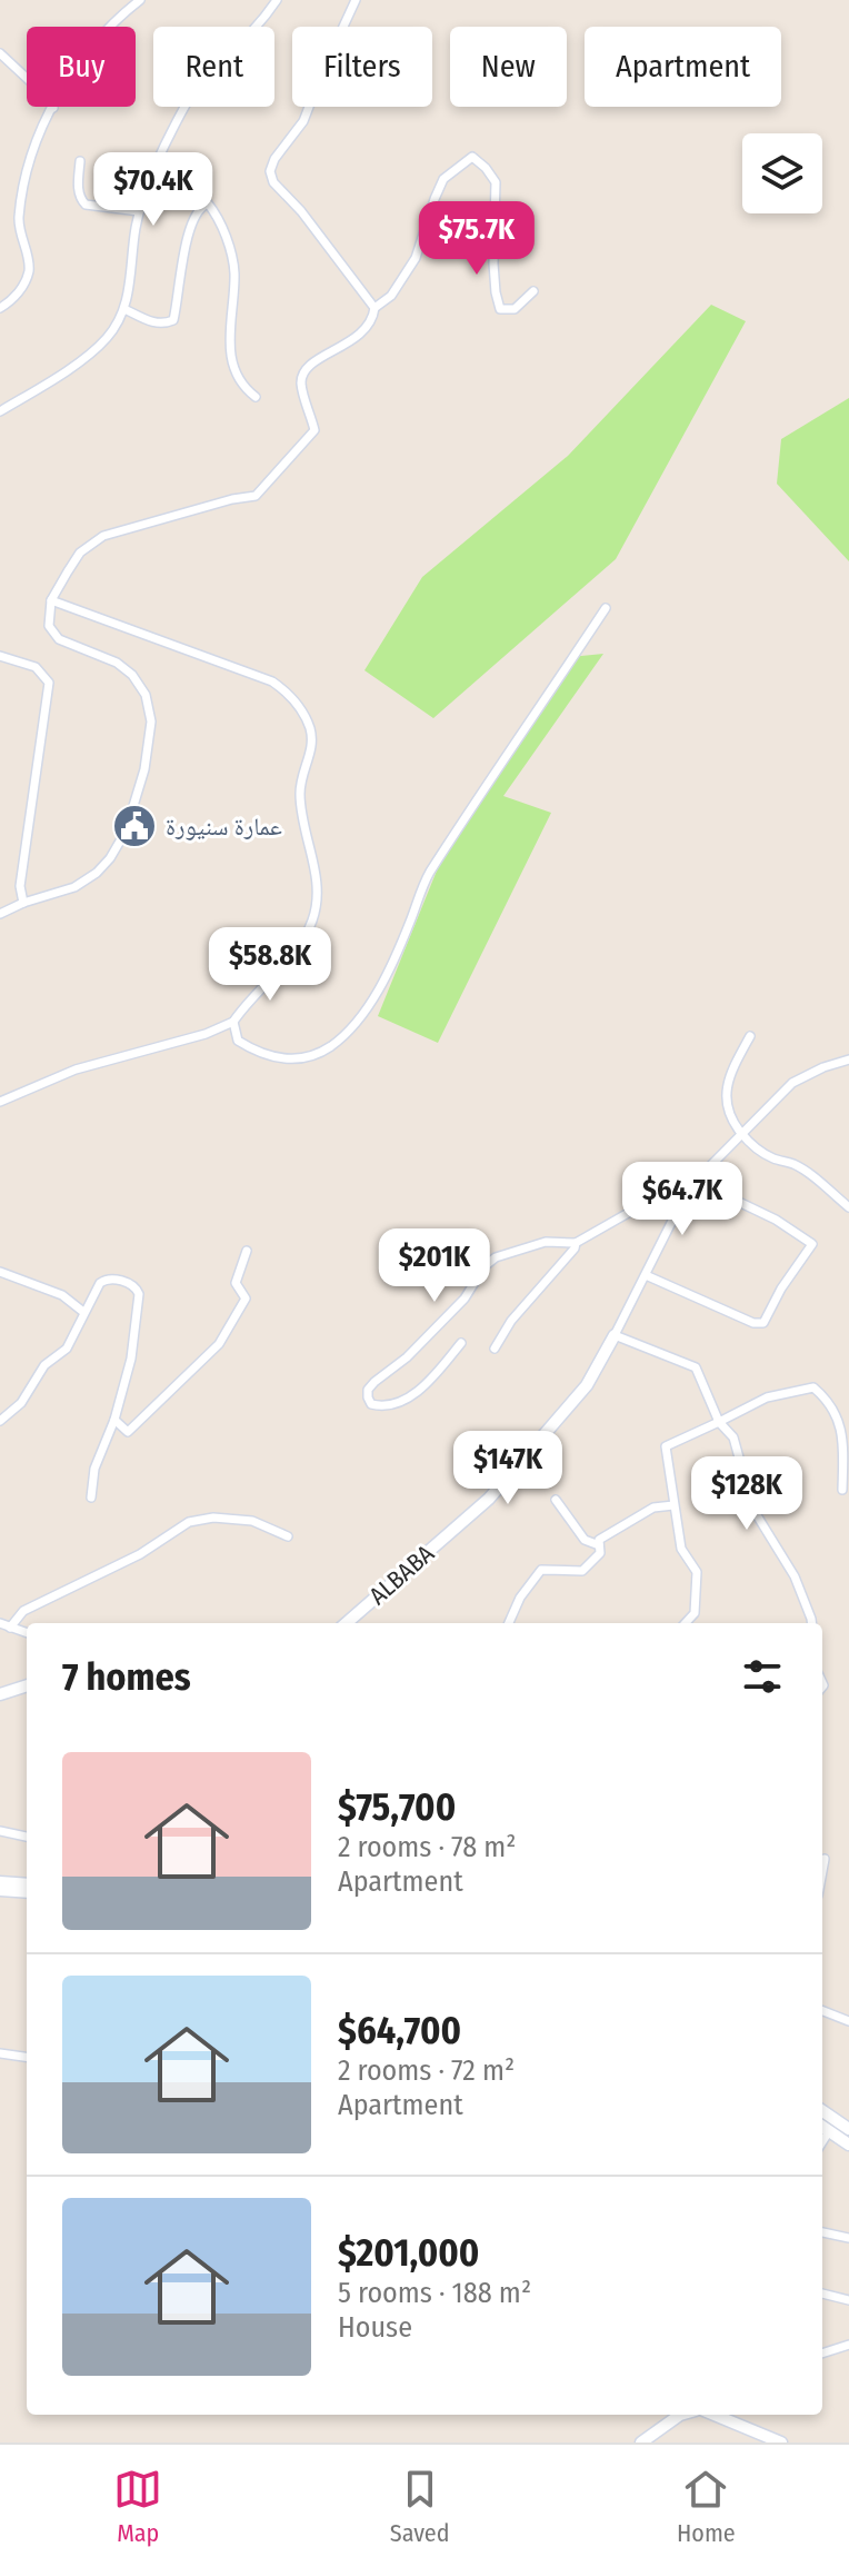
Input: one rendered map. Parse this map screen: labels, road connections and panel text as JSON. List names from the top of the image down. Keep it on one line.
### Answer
{"streets":{"street":["ALBABA"]},"places":{"public building":["عمارة سنيورة"]},"page":{"chip":["Buy","Rent","Filters","New","Apartment"],"price":["$70.4K","$75.7K","$58.8K","$64.7K","$201K","$147K","$128K"],"heading":"7 homes","list":[{"name":"$75,700","note":"2 rooms · 78 m² · Apartment"},{"name":"$64,700","note":"2 rooms · 72 m² · Apartment"},{"name":"$201,000","note":"5 rooms · 188 m² · House"}],"tabs":["Map","Saved","Home"]}}
